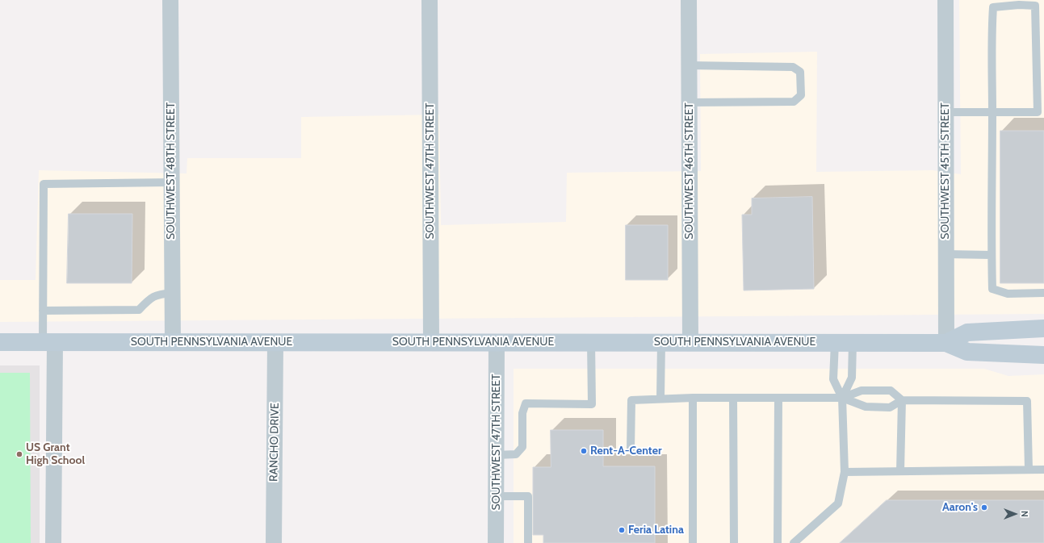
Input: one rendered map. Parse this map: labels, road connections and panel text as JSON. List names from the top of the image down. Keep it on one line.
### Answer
{"streets":{"main road":["SOUTH PENNSYLVANIA AVENUE"],"street":["SOUTHWEST 48TH STREET","SOUTHWEST 47TH STREET","SOUTHWEST 46TH STREET","SOUTHWEST 45TH STREET","RANCHO DRIVE"]},"crossings":[["SOUTHWEST 48TH STREET","SOUTH PENNSYLVANIA AVENUE"],["SOUTHWEST 47TH STREET","SOUTH PENNSYLVANIA AVENUE"],["SOUTHWEST 46TH STREET","SOUTH PENNSYLVANIA AVENUE"],["SOUTHWEST 45TH STREET","SOUTH PENNSYLVANIA AVENUE"],["SOUTH PENNSYLVANIA AVENUE","RANCHO DRIVE"]],"places":["Rent-A-Center","US Grant High School","Aaron's","Feria Latina"],"north":"right"}
